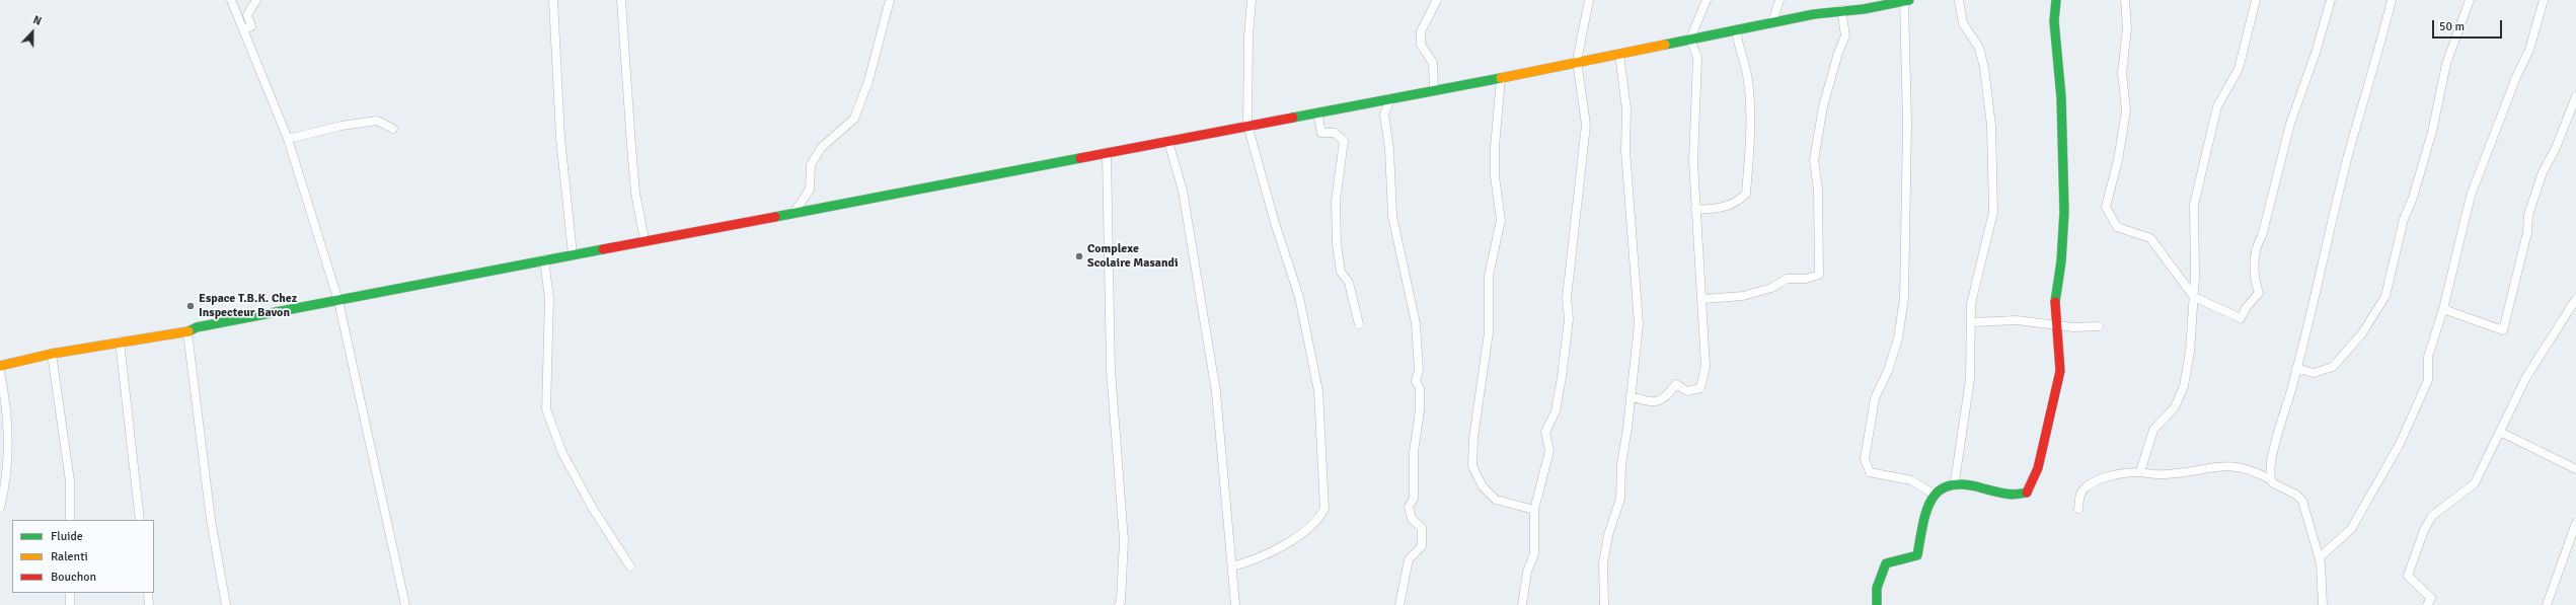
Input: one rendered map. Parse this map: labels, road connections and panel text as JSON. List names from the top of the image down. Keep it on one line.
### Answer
{"places":["Complexe Scolaire Masandi","Espace T.B.K. Chez Inspecteur Bavon"],"legend":["Fluide","Ralenti","Bouchon"],"scale_bar":"50 m","north":"top"}
